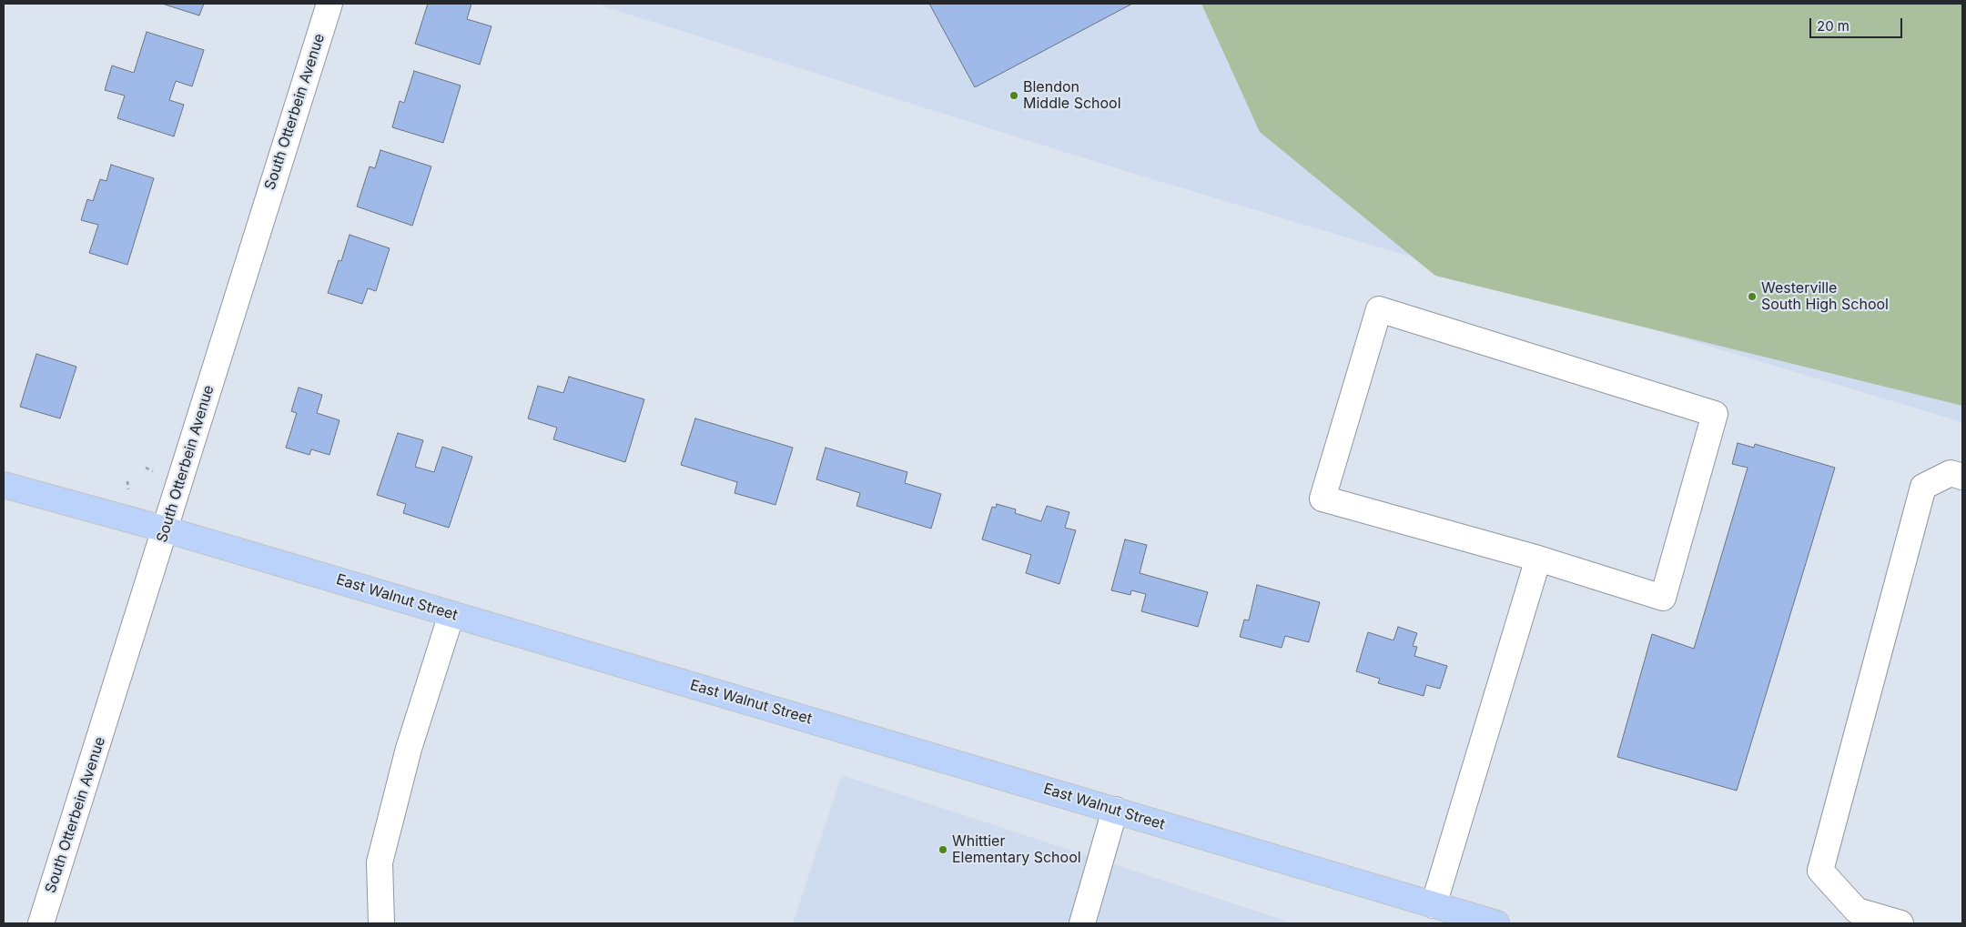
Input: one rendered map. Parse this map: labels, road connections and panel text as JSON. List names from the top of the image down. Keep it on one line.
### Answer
{"streets":{"main road":["East Walnut Street"],"street":["South Otterbein Avenue"]},"crossings":[["South Otterbein Avenue","East Walnut Street"]],"places":["Blendon Middle School","Westerville South High School","Whittier Elementary School"],"scale_bar":"20 m"}
